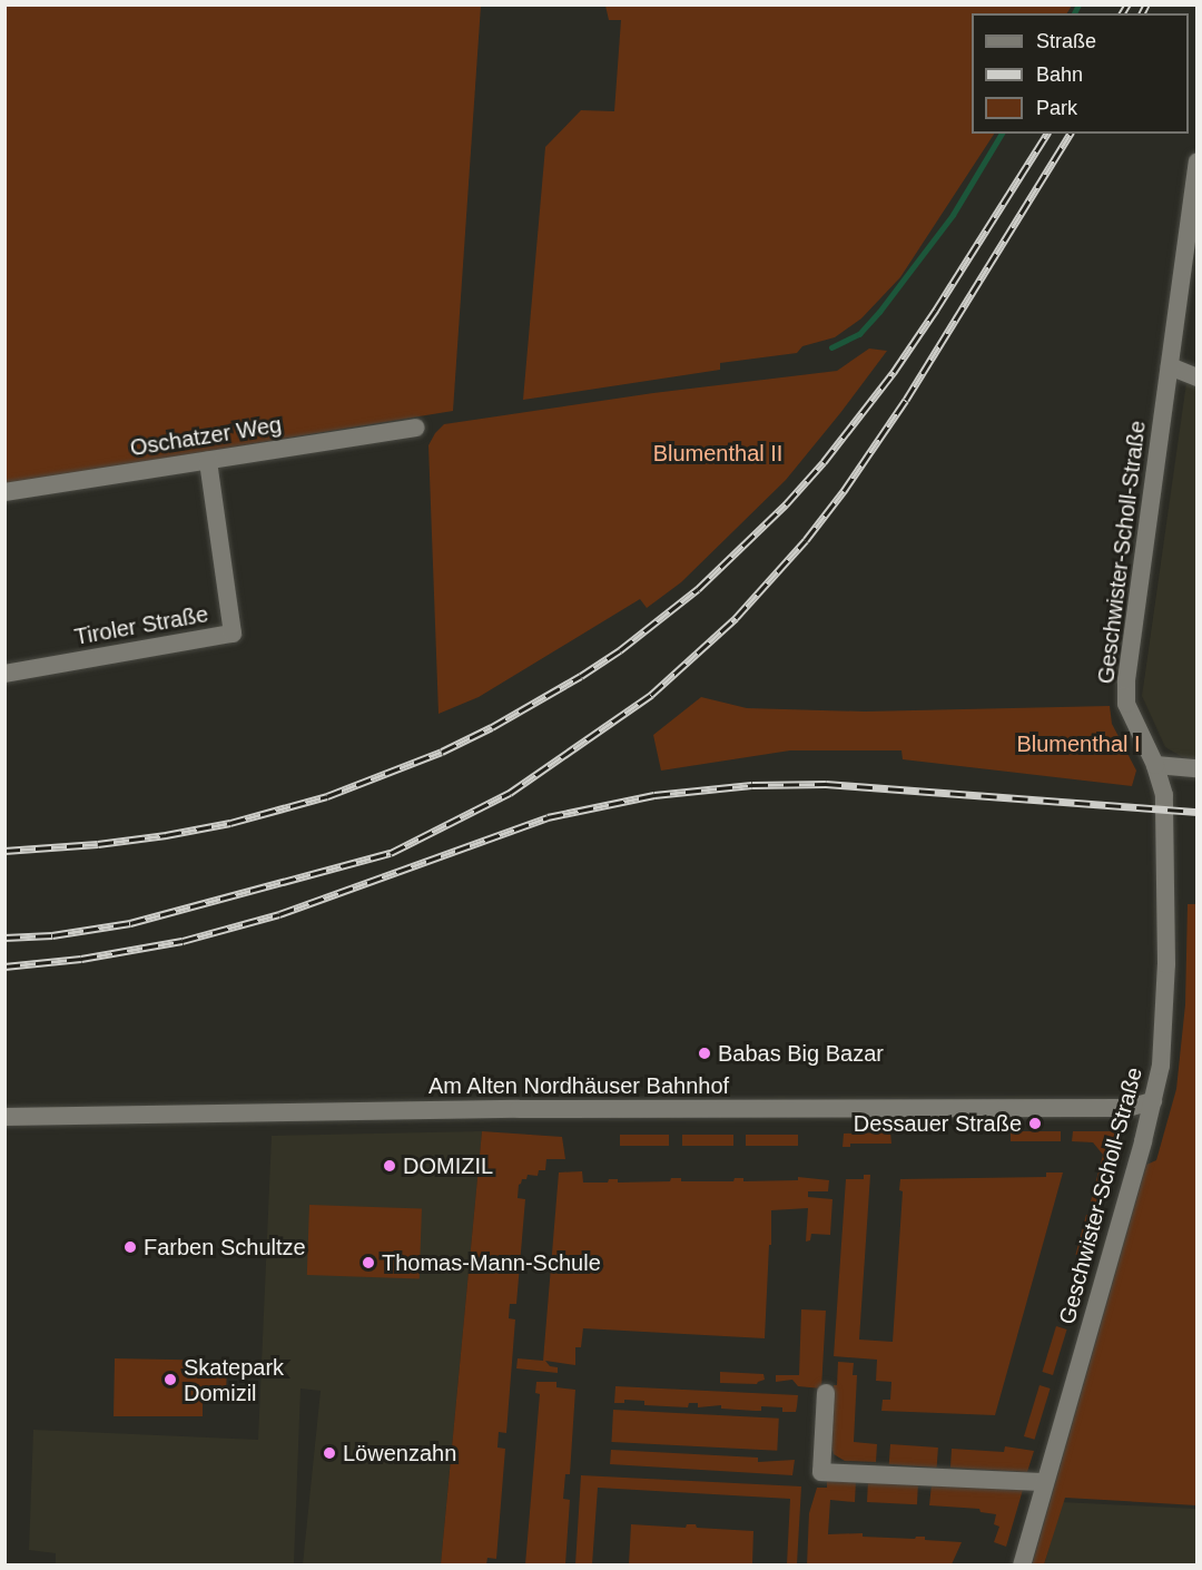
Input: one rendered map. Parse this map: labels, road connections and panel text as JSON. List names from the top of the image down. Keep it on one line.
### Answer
{"streets":{"street":["Oschatzer Weg","Geschwister-Scholl-Straße","Tiroler Straße","Am Alten Nordhäuser Bahnhof"]},"crossings":[["Oschatzer Weg","Tiroler Straße"],["Geschwister-Scholl-Straße","Am Alten Nordhäuser Bahnhof"]],"parks":["Blumenthal II","Blumenthal I"],"places":["Babas Big Bazar","Dessauer Straße","DOMIZIL","Farben Schultze","Thomas-Mann-Schule","Skatepark Domizil","Löwenzahn"],"legend":["Straße","Bahn","Park"]}
